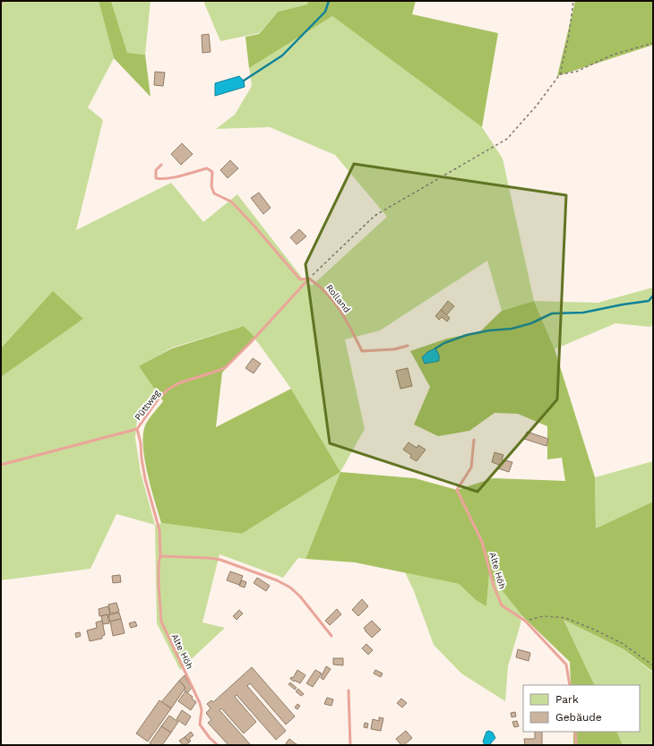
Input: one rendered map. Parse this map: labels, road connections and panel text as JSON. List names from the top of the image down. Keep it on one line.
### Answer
{"streets":{"lane":["Rolland","Püttweg","Alte Höh"]},"crossings":[["Rolland","Püttweg"],["Püttweg","Alte Höh"]],"legend":["Park","Gebäude"]}
